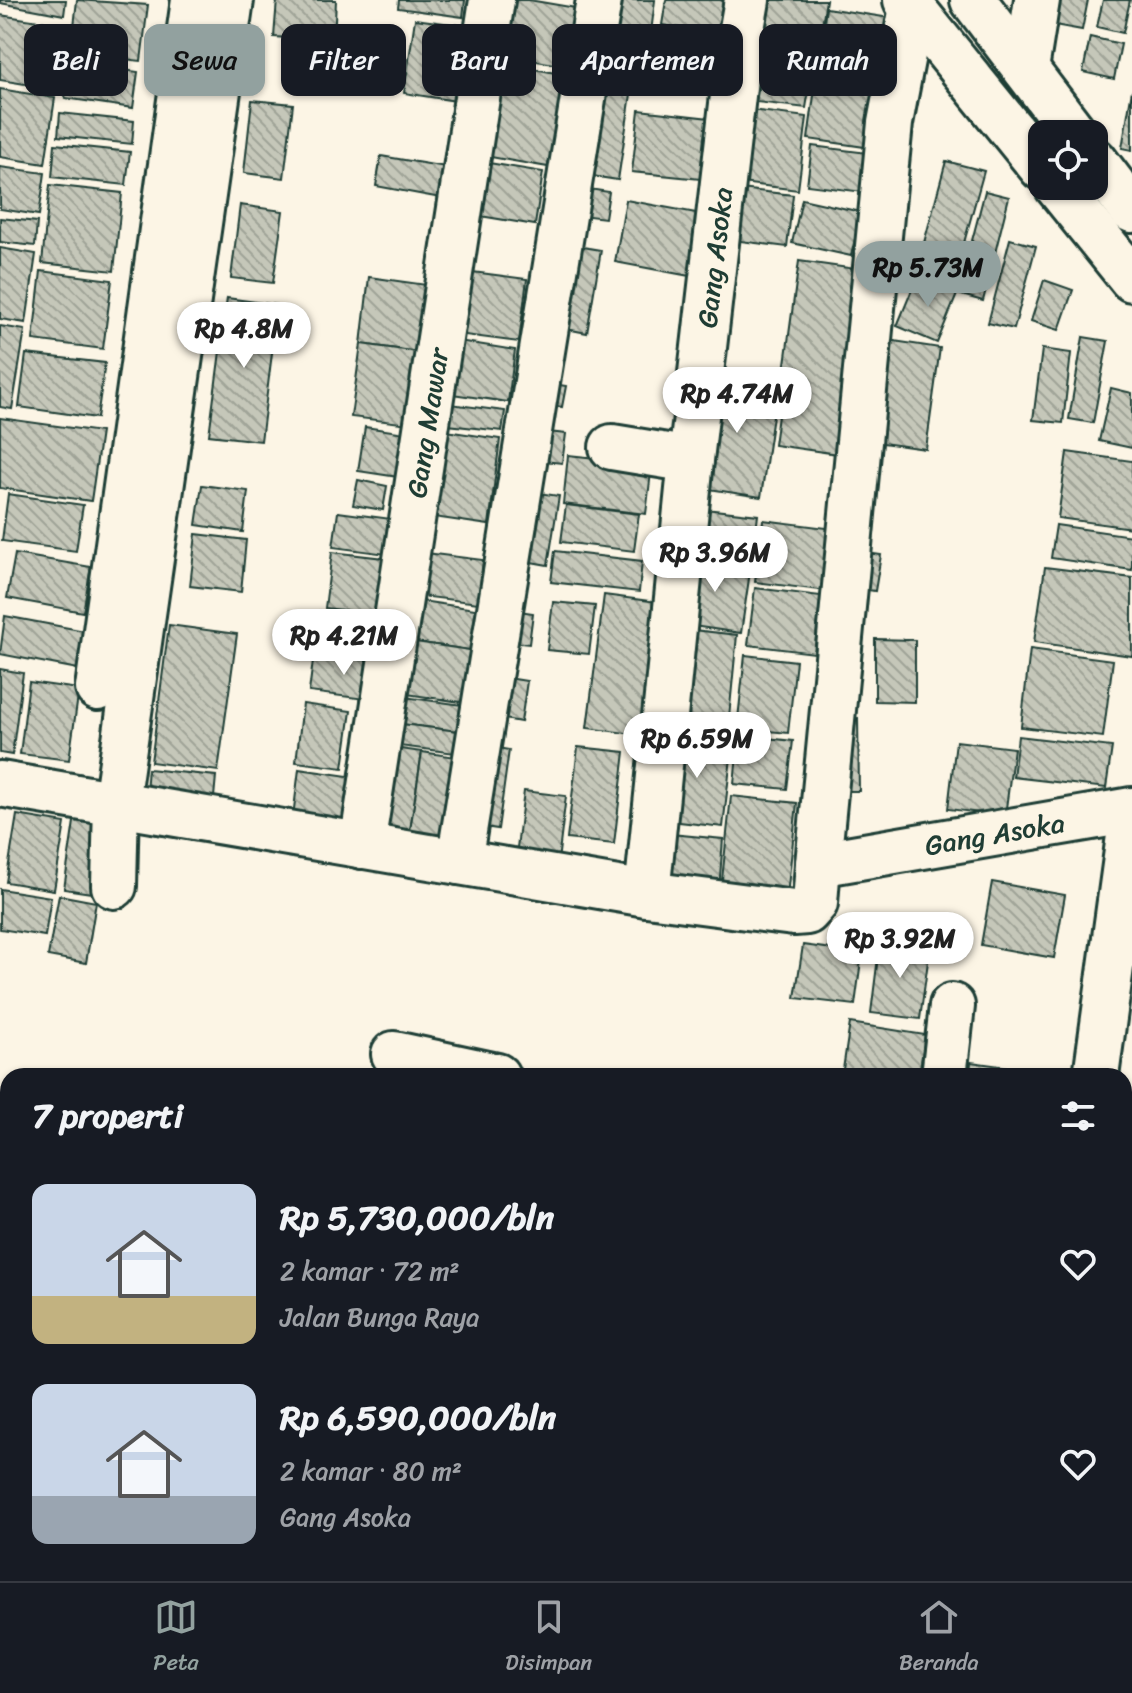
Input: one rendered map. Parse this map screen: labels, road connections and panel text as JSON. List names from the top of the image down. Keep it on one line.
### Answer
{"streets":{"street":["Gang Asoka","Gang Mawar"]},"page":{"chip":["Beli","Sewa","Filter","Baru","Apartemen","Rumah"],"price":["Rp 5.73M","Rp 4.8M","Rp 4.74M","Rp 3.96M","Rp 4.21M","Rp 6.59M","Rp 3.92M"],"heading":"7 properti","list":[{"name":"Rp 5,730,000/bln","note":"2 kamar · 72 m² · Jalan Bunga Raya"},{"name":"Rp 6,590,000/bln","note":"2 kamar · 80 m² · Gang Asoka"}],"tabs":["Peta","Disimpan","Beranda"]}}
